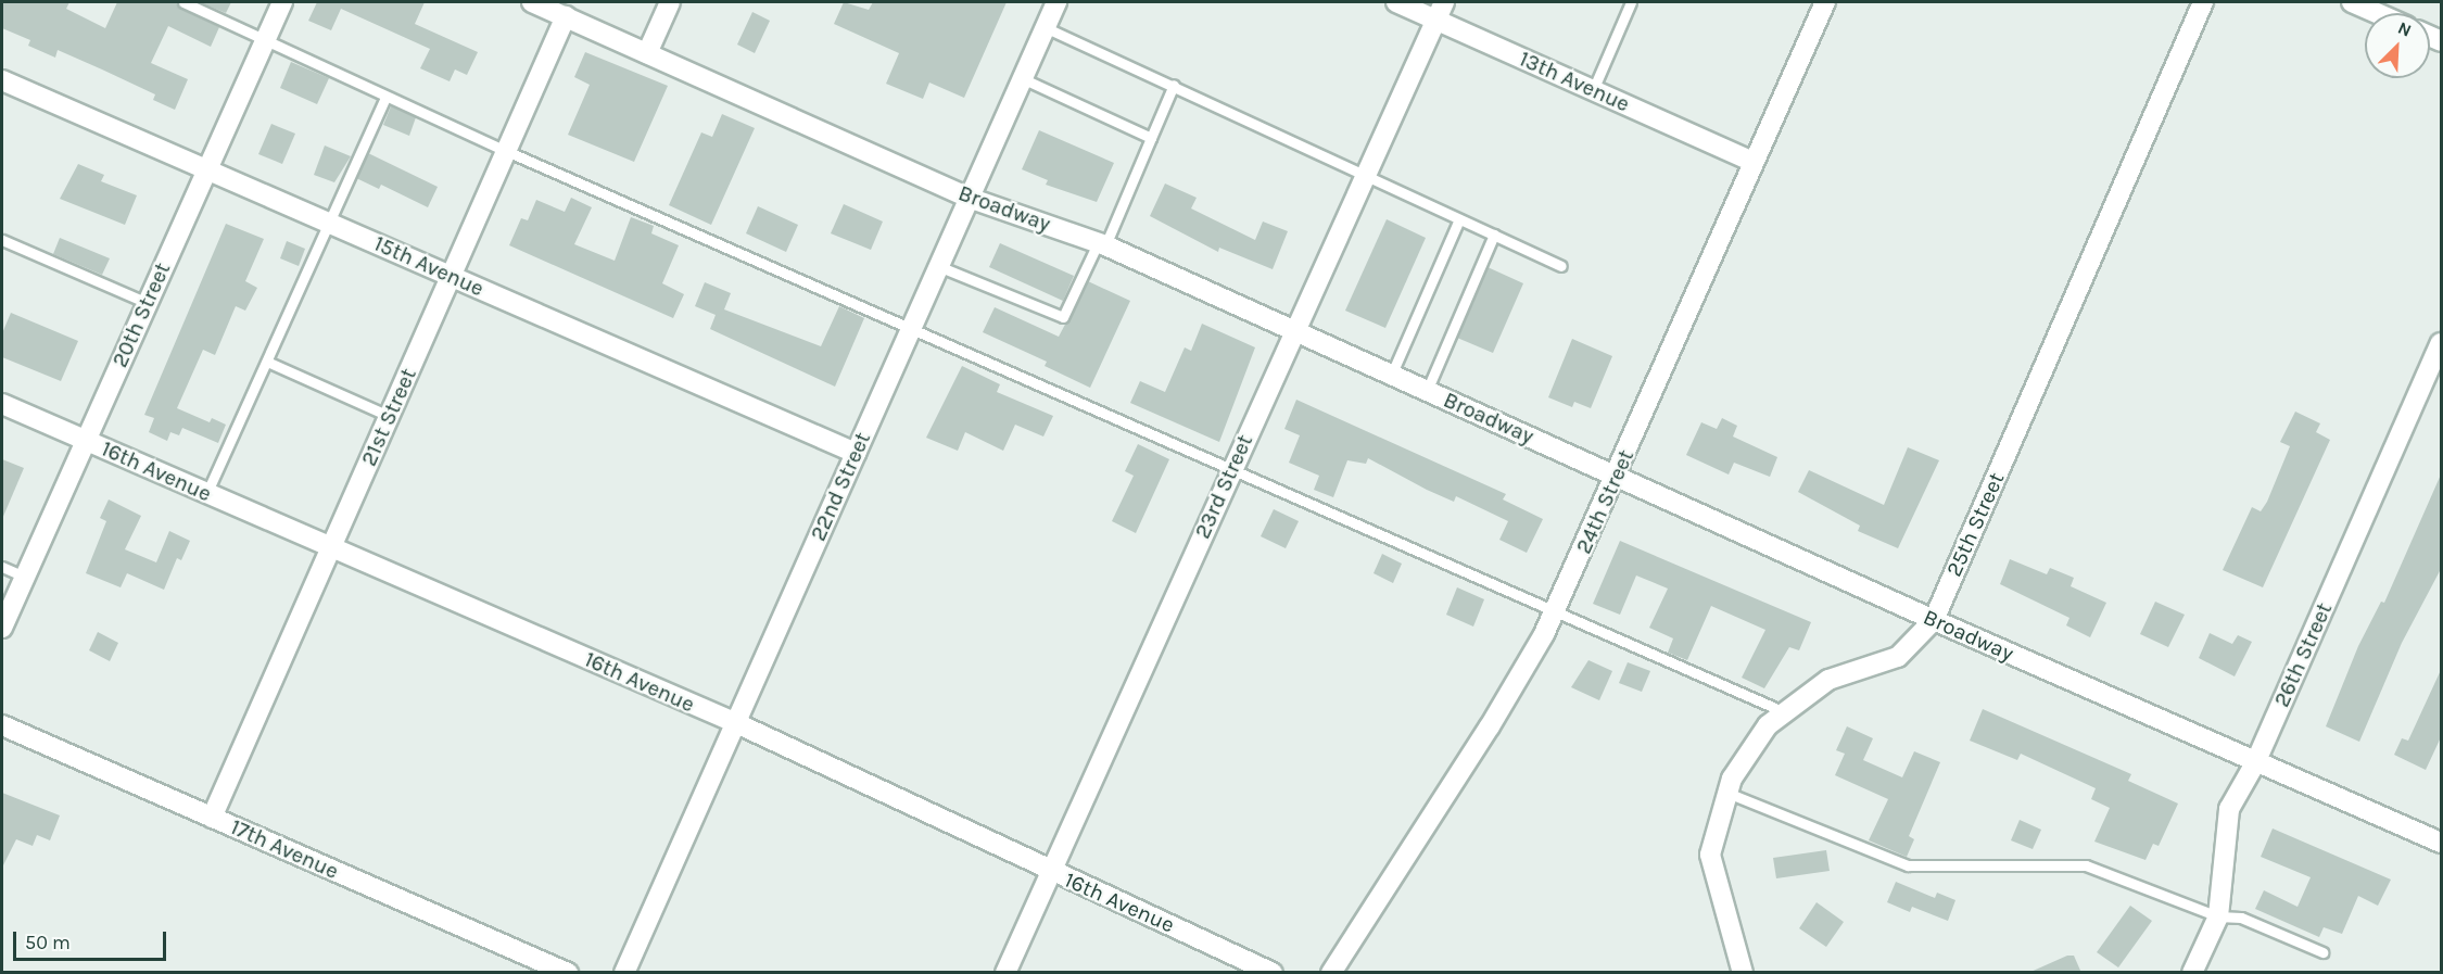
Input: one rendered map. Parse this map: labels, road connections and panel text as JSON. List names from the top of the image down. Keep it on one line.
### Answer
{"streets":{"street":["13th Avenue","Broadway","15th Avenue","20th Street","21st Street","16th Avenue","22nd Street","23rd Street","24th Street","25th Street","26th Street","17th Avenue"]},"crossings":[["13th Avenue","23rd Street"],["13th Avenue","24th Street"],["Broadway","21st Street"],["Broadway","22nd Street"],["Broadway","23rd Street"],["Broadway","24th Street"],["Broadway","25th Street"],["Broadway","26th Street"],["15th Avenue","20th Street"],["15th Avenue","21st Street"],["15th Avenue","22nd Street"],["20th Street","16th Avenue"],["21st Street","16th Avenue"],["21st Street","17th Avenue"],["16th Avenue","22nd Street"],["16th Avenue","23rd Street"]],"scale_bar":"50 m","north":"top right"}
